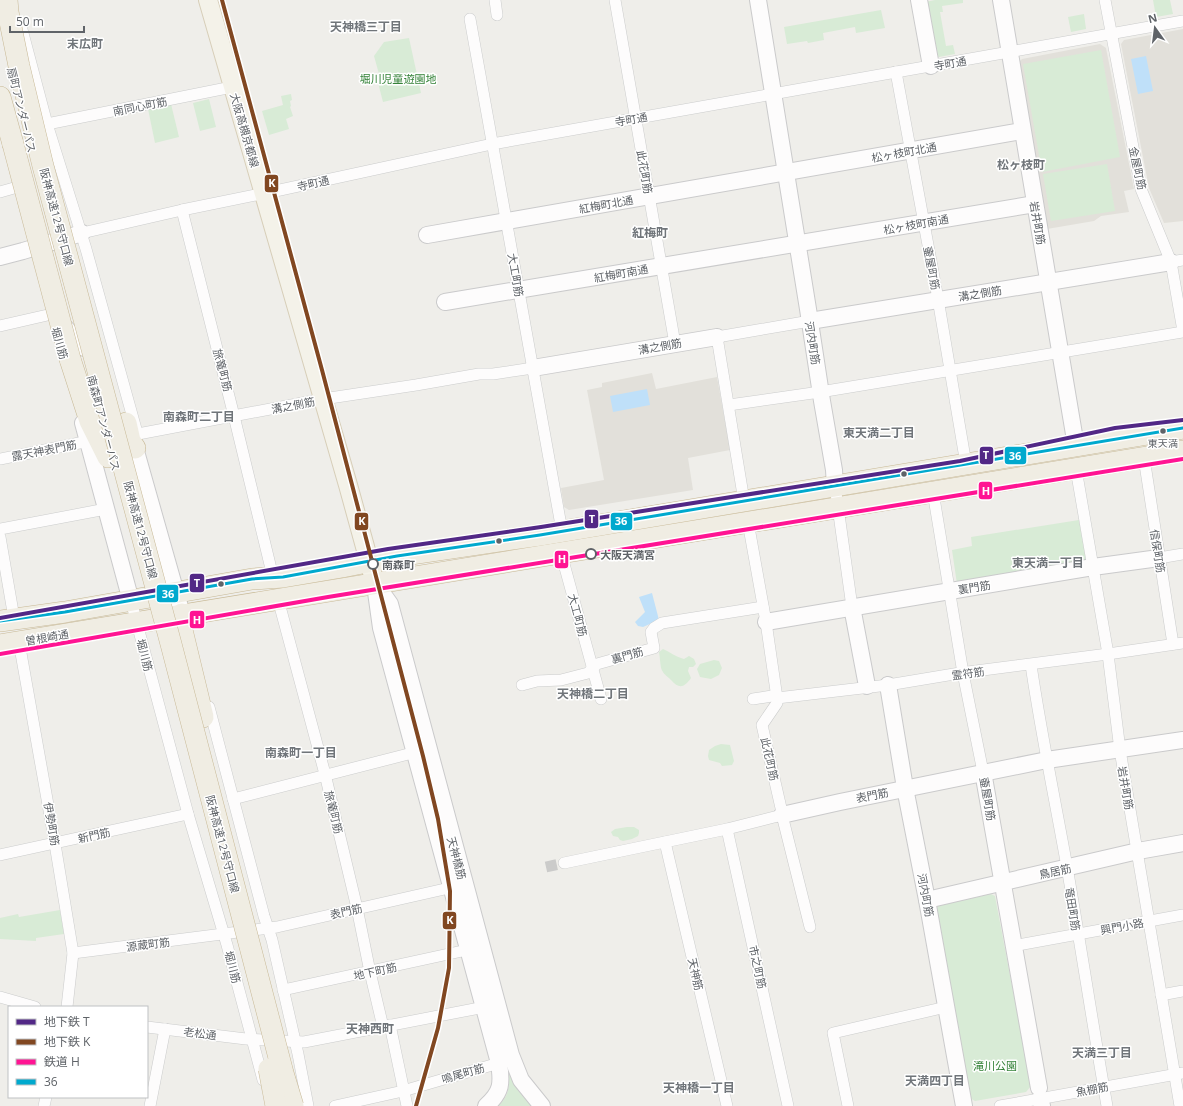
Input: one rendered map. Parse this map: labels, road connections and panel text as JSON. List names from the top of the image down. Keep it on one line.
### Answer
{"streets":{"highway":["阪神高速12号守口線","曽根崎通"],"main road":["大阪高槻京都線"],"street":["寺町通","南同心町筋","扇町アンダーパス","松ヶ枝町北通","金屋町筋","此花町筋","紅梅町北通","岩井町筋","松ヶ枝町南通","壷屋町筋","紅梅町南通","大工町筋","溝之側筋","堀川筋","河内町筋","旅篭町筋","南森町アンダーパス","露天神表門筋","信保町筋","裏門筋","霊符筋","表門筋","伊勢町筋","新門筋","天神橋筋","鳥居筋","竜田町筋","興門小路","源蔵町筋","市之町筋","地下町筋","天神筋","老松通","鳴尾町筋","魚棚筋"]},"crossings":[["寺町通","大阪高槻京都線"],["寺町通","金屋町筋"],["寺町通","此花町筋"],["寺町通","岩井町筋"],["寺町通","壷屋町筋"],["寺町通","大工町筋"],["寺町通","河内町筋"],["寺町通","旅篭町筋"],["南同心町筋","大阪高槻京都線"],["扇町アンダーパス","南森町アンダーパス"],["大阪高槻京都線","溝之側筋"],["大阪高槻京都線","曽根崎通"],["大阪高槻京都線","天神橋筋"],["松ヶ枝町北通","紅梅町北通"],["松ヶ枝町北通","岩井町筋"],["松ヶ枝町北通","壷屋町筋"],["松ヶ枝町北通","河内町筋"],["金屋町筋","溝之側筋"],["此花町筋","紅梅町北通"],["此花町筋","紅梅町南通"],["此花町筋","溝之側筋"],["此花町筋","霊符筋"],["此花町筋","表門筋"],["紅梅町北通","大工町筋"],["紅梅町北通","河内町筋"],["岩井町筋","松ヶ枝町南通"],["岩井町筋","溝之側筋"],["岩井町筋","裏門筋"],["岩井町筋","曽根崎通"],["岩井町筋","霊符筋"],["岩井町筋","表門筋"],["岩井町筋","鳥居筋"],["岩井町筋","興門小路"],["岩井町筋","魚棚筋"],["松ヶ枝町南通","壷屋町筋"],["松ヶ枝町南通","紅梅町南通"],["松ヶ枝町南通","河内町筋"],["壷屋町筋","溝之側筋"],["壷屋町筋","裏門筋"],["壷屋町筋","曽根崎通"],["壷屋町筋","霊符筋"],["壷屋町筋","表門筋"],["壷屋町筋","鳥居筋"],["壷屋町筋","興門小路"],["壷屋町筋","魚棚筋"],["紅梅町南通","大工町筋"],["紅梅町南通","河内町筋"],["大工町筋","溝之側筋"],["大工町筋","裏門筋"],["大工町筋","曽根崎通"],["溝之側筋","河内町筋"],["溝之側筋","旅篭町筋"],["堀川筋","露天神表門筋"],["堀川筋","曽根崎通"],["堀川筋","表門筋"],["堀川筋","新門筋"],["堀川筋","源蔵町筋"],["河内町筋","裏門筋"],["河内町筋","曽根崎通"],["河内町筋","霊符筋"],["河内町筋","表門筋"],["河内町筋","鳥居筋"],["旅篭町筋","曽根崎通"],["旅篭町筋","表門筋"],["旅篭町筋","地下町筋"],["旅篭町筋","老松通"],["旅篭町筋","鳴尾町筋"],["信保町筋","裏門筋"],["信保町筋","曽根崎通"],["信保町筋","霊符筋"],["曽根崎通","伊勢町筋"],["曽根崎通","天神橋筋"],["霊符筋","竜田町筋"],["表門筋","天神橋筋"],["表門筋","竜田町筋"],["表門筋","源蔵町筋"],["表門筋","市之町筋"],["表門筋","天神筋"],["伊勢町筋","新門筋"],["伊勢町筋","源蔵町筋"],["天神橋筋","地下町筋"],["天神橋筋","老松通"],["天神橋筋","鳴尾町筋"],["鳥居筋","竜田町筋"],["竜田町筋","興門小路"],["竜田町筋","魚棚筋"]],"districts":["天神橋三丁目","末広町","松ヶ枝町","紅梅町","南森町二丁目","東天満二丁目","東天満一丁目","天神橋二丁目","南森町一丁目","天神西町","天満三丁目","天満四丁目","天神橋一丁目"],"parks":["堀川児童遊園地","滝川公園"],"places":["東天満","大阪天満宮","南森町"],"lines":["metro line K","metro line T","transit line 36","rail line H"],"legend":["地下鉄 T","地下鉄 K","鉄道 H","36"],"scale_bar":"50 m","north":"top"}
